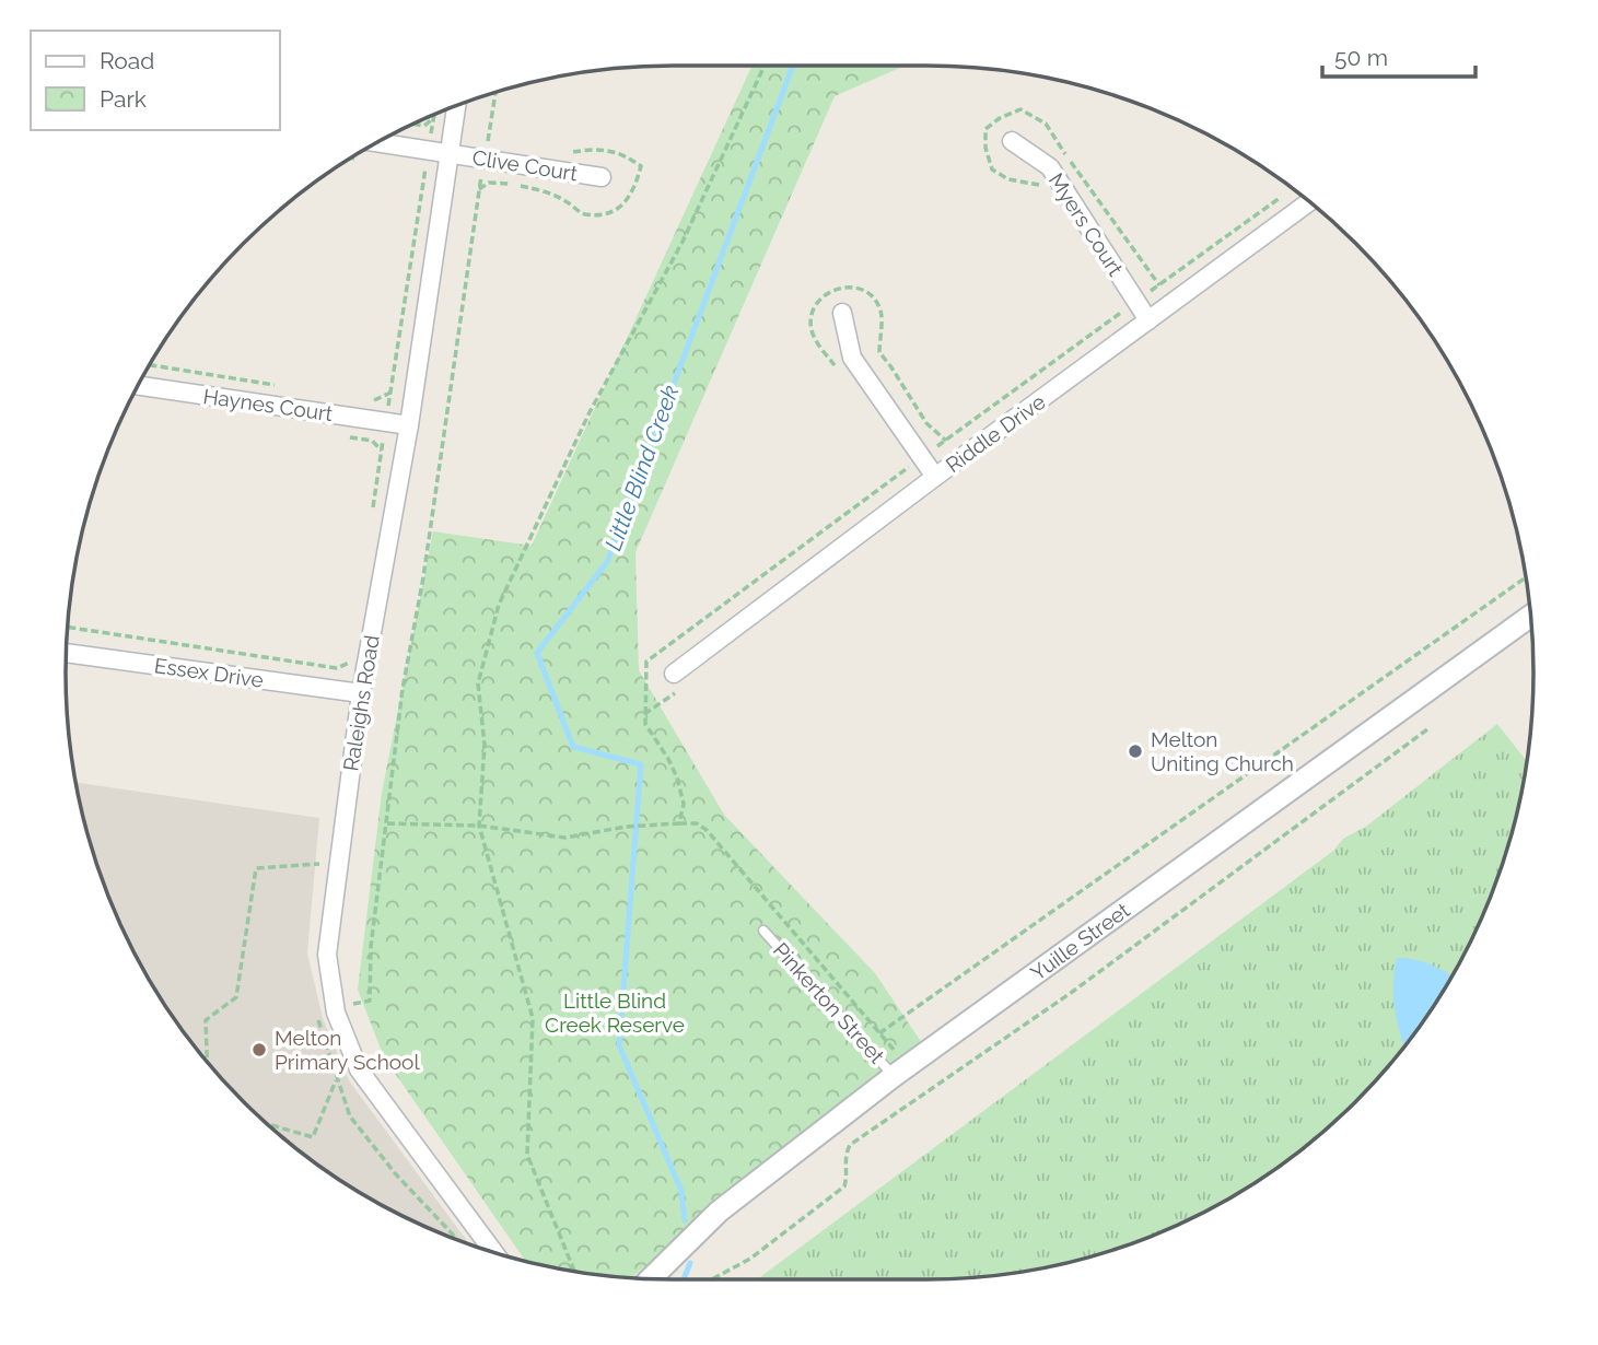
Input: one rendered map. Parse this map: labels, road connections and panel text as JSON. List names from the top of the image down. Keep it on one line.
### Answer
{"streets":{"street":["Clive Court","Myers Court","Haynes Court","Riddle Drive","Essex Drive","Raleighs Road","Yuille Street"],"lane":["Pinkerton Street"]},"crossings":[["Clive Court","Raleighs Road"],["Myers Court","Riddle Drive"],["Haynes Court","Raleighs Road"],["Essex Drive","Raleighs Road"],["Yuille Street","Pinkerton Street"]],"water":["Little Blind Creek"],"parks":["Little Blind Creek Reserve"],"places":["Melton Uniting Church","Melton Primary School"],"legend":["Road","Park"],"scale_bar":"50 m"}
